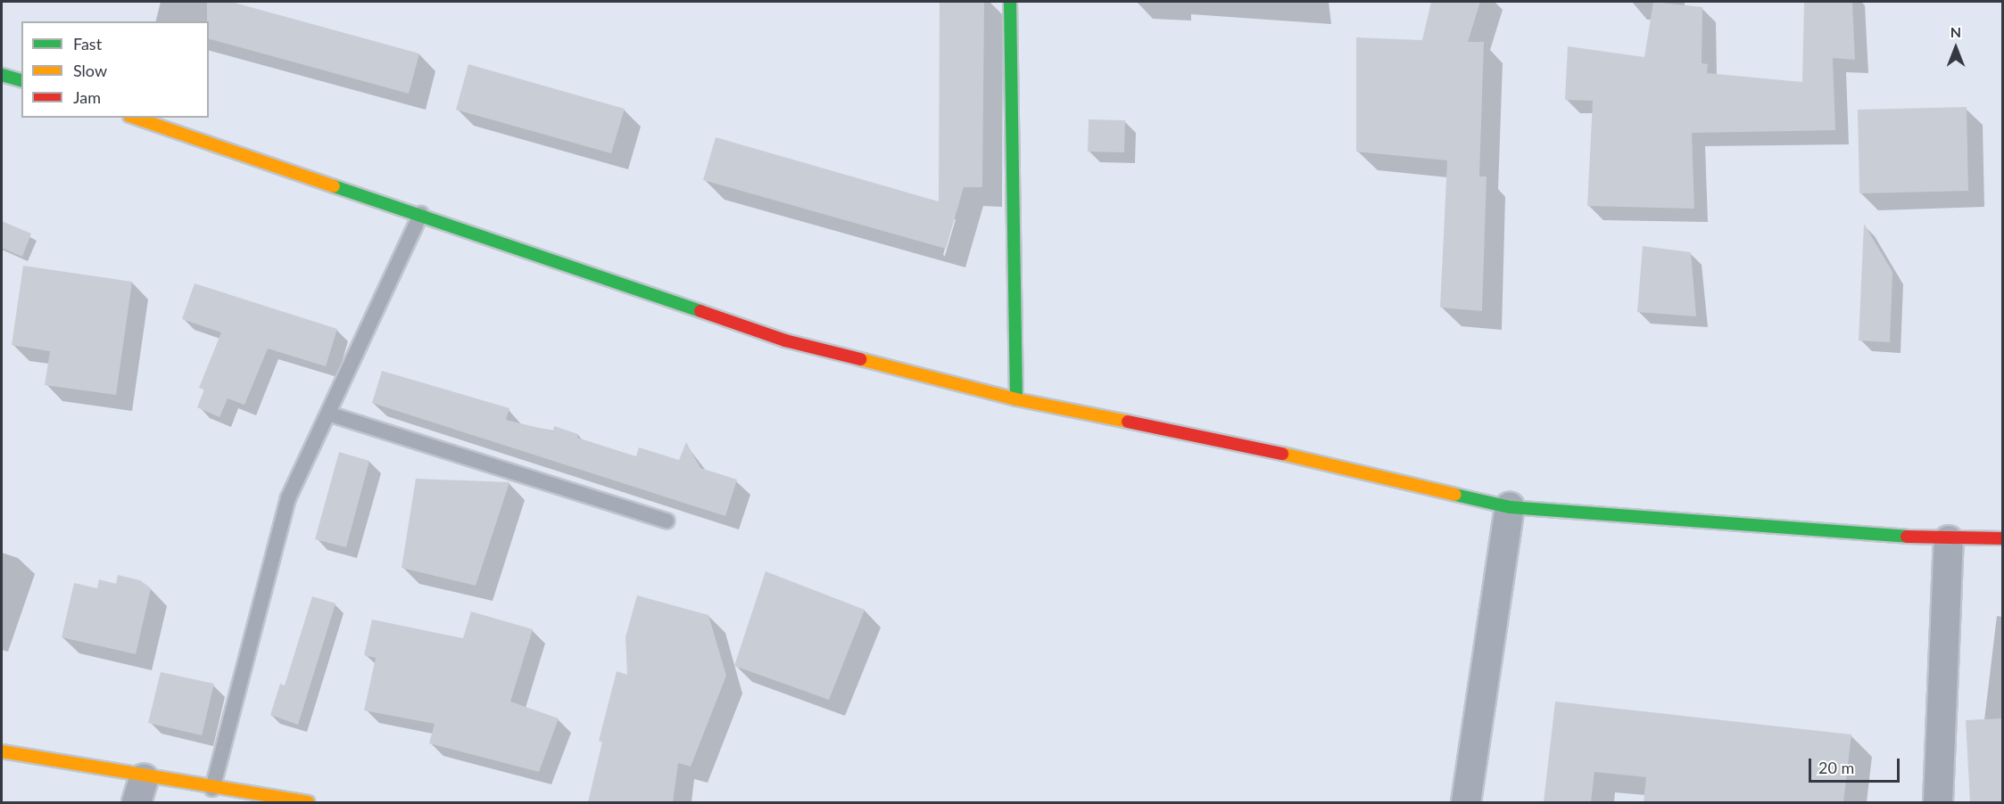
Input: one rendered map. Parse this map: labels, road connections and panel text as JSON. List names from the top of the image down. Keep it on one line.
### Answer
{"legend":["Fast","Slow","Jam"],"scale_bar":"20 m","north":"top"}
